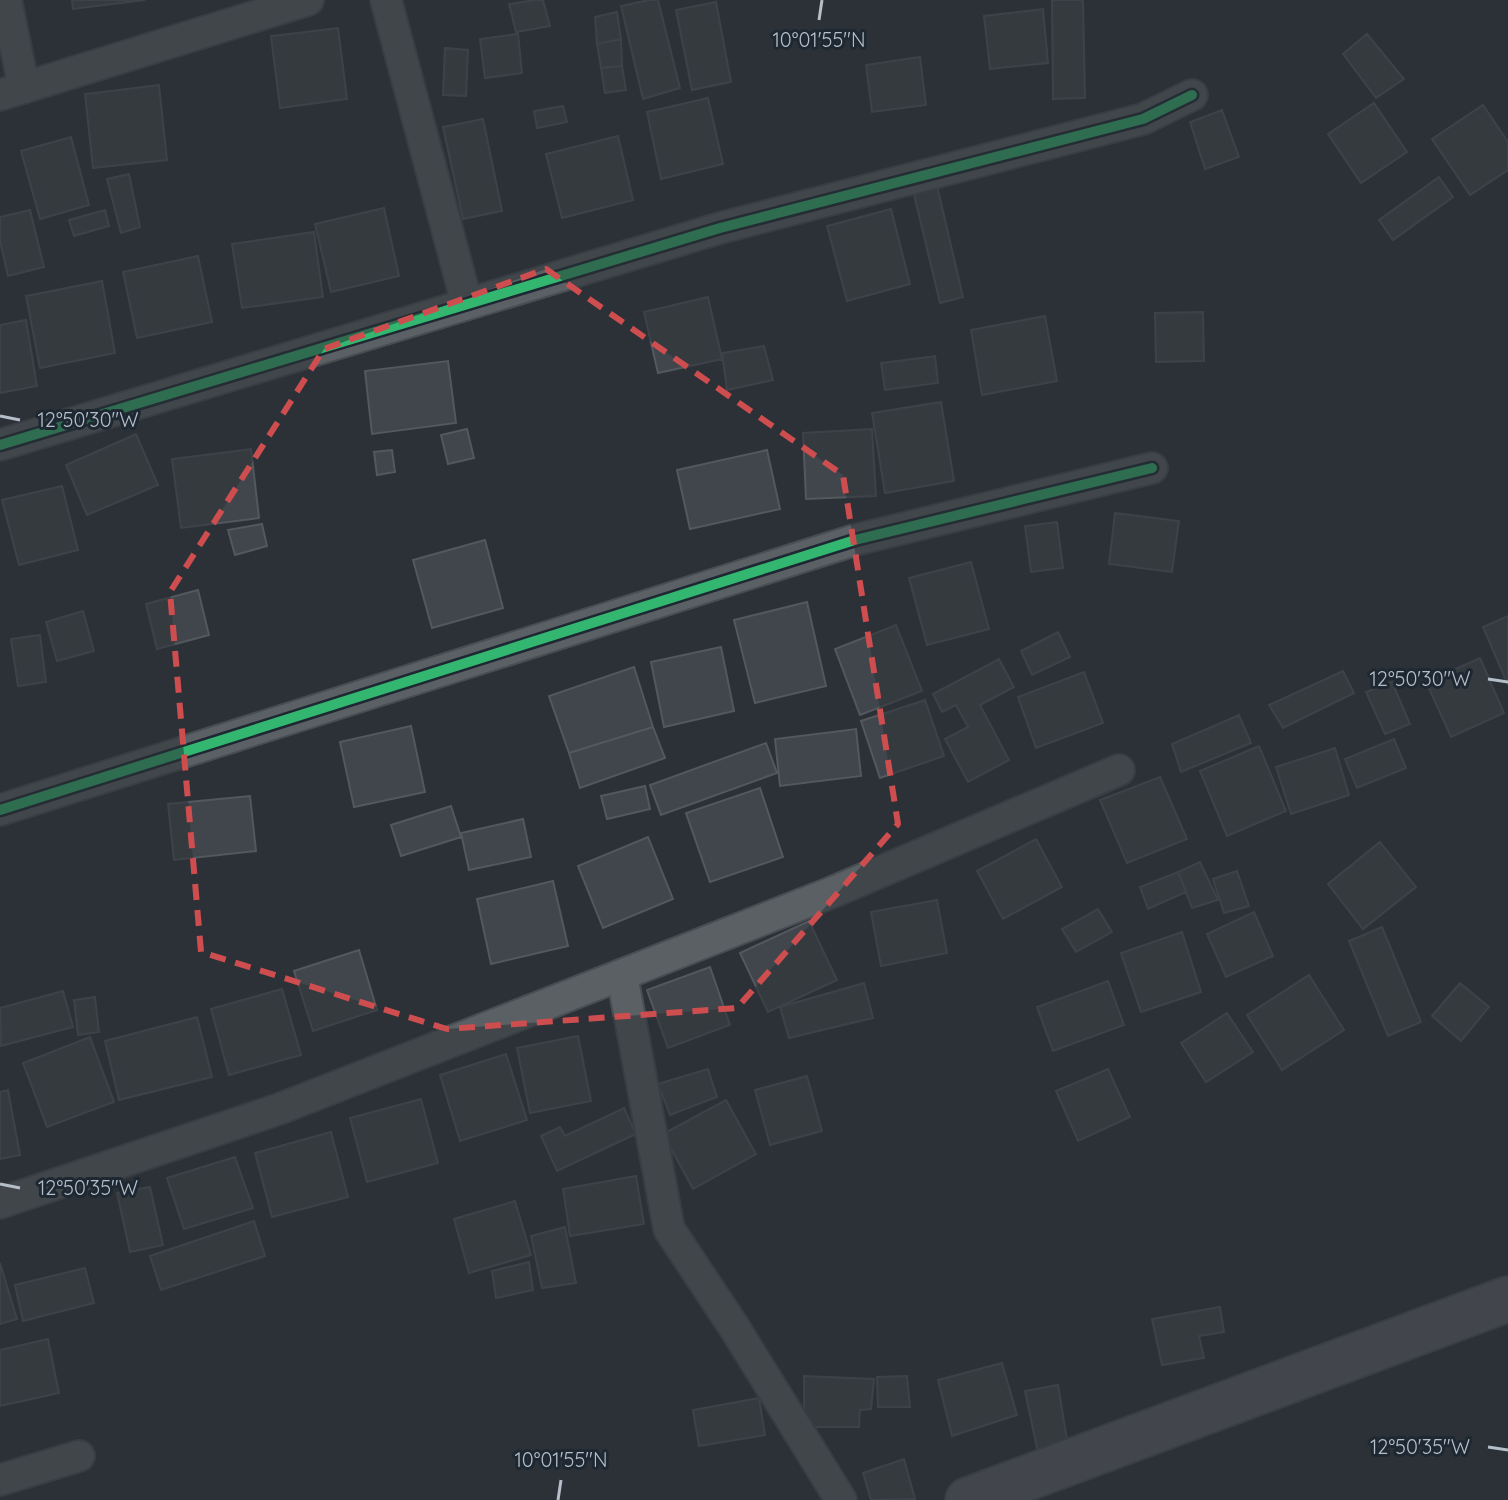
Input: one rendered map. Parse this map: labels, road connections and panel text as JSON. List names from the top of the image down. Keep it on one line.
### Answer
{"coordinates":["10°01'55\"N","12°50'30\"W","12°50'35\"W"]}
